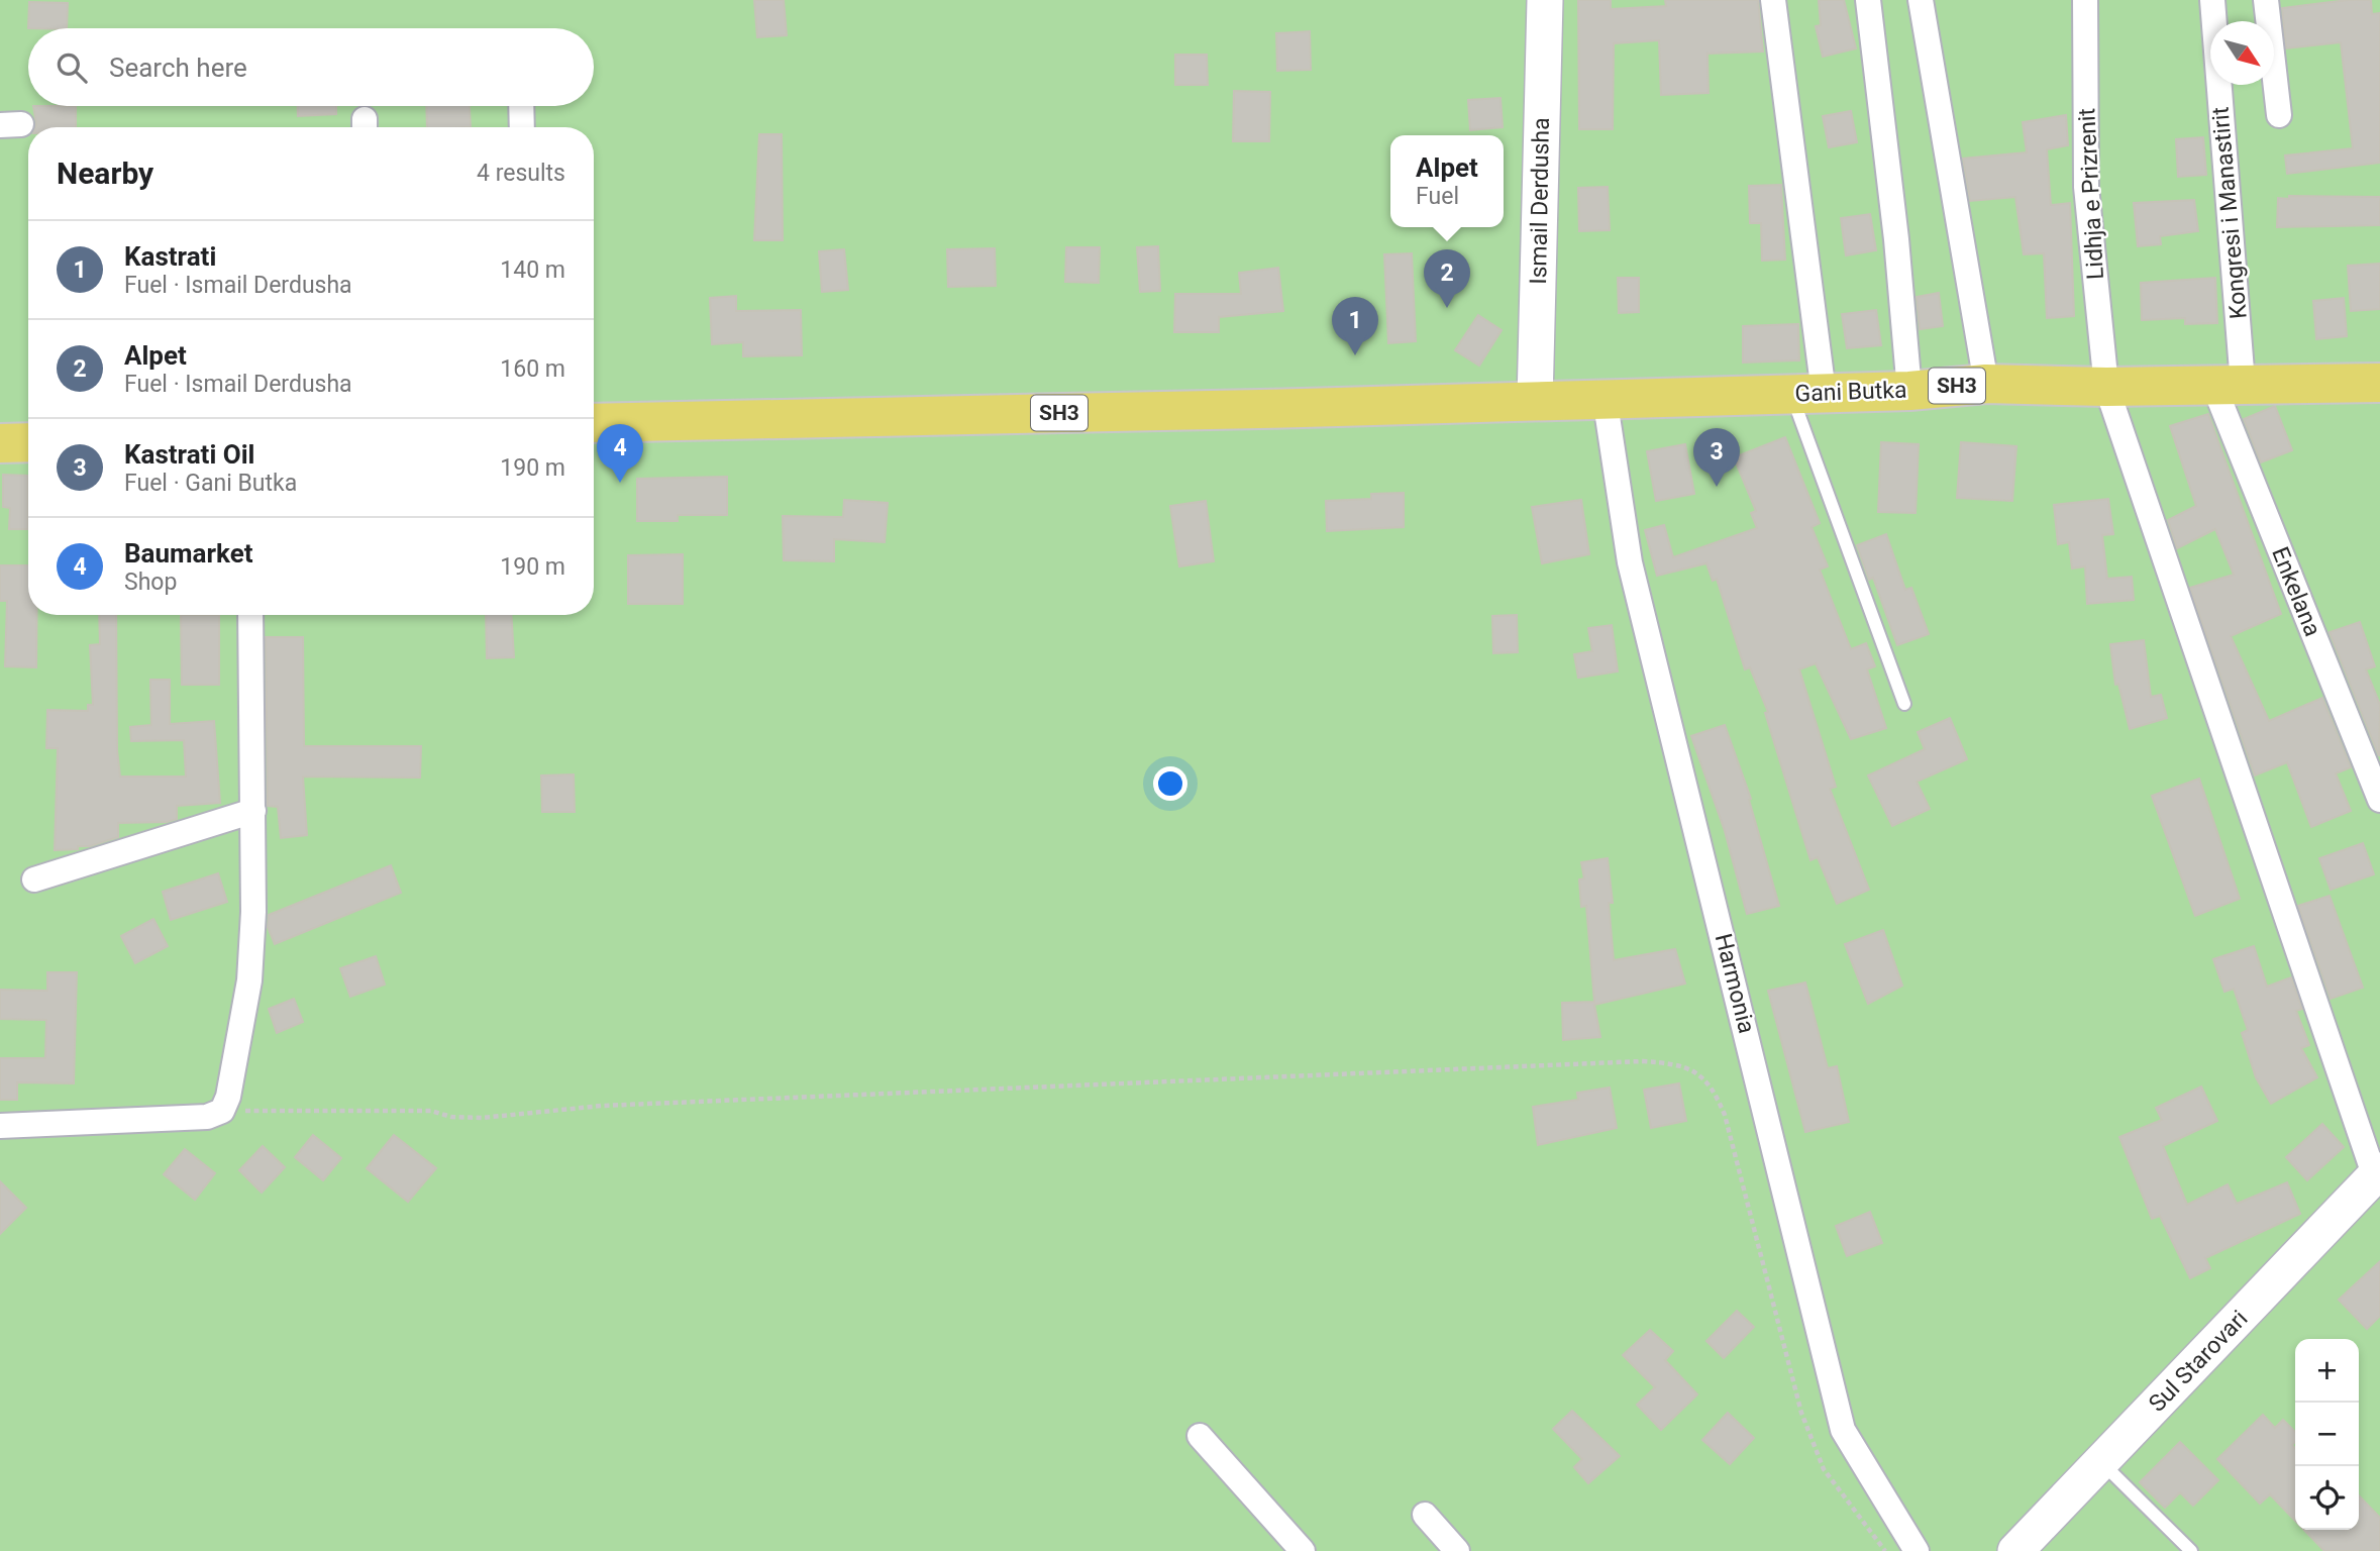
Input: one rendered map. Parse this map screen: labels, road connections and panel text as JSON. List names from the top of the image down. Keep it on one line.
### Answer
{"streets":{"main road":["Ismail Derdusha","SH3","Gani Butka","Sul Starovari"],"street":["Lidhja e Prizrenit","Kongresi i Manastirit","Enkelana","Harmonia"]},"crossings":[["Lidhja e Prizrenit","Gani Butka"],["Lidhja e Prizrenit","Sul Starovari"],["Ismail Derdusha","SH3"],["Ismail Derdusha","Gani Butka"],["Kongresi i Manastirit","Gani Butka"],["Kongresi i Manastirit","Enkelana"],["SH3","Gani Butka"],["Gani Butka","Enkelana"],["Gani Butka","Harmonia"]],"north":"bottom right","page":{"search":"Search here","heading":["Nearby","4 results"],"popup":["Alpet","Fuel"],"list":[{"mark":"1","name":"Kastrati","note":"Fuel · Ismail Derdusha","value":"140 m"},{"mark":"2","name":"Alpet","note":"Fuel · Ismail Derdusha","value":"160 m"},{"mark":"3","name":"Kastrati Oil","note":"Fuel · Gani Butka","value":"190 m"},{"mark":"4","name":"Baumarket","note":"Shop","value":"190 m"}],"pins":["2","1","4","3"],"map_buttons":["+","−"]}}
